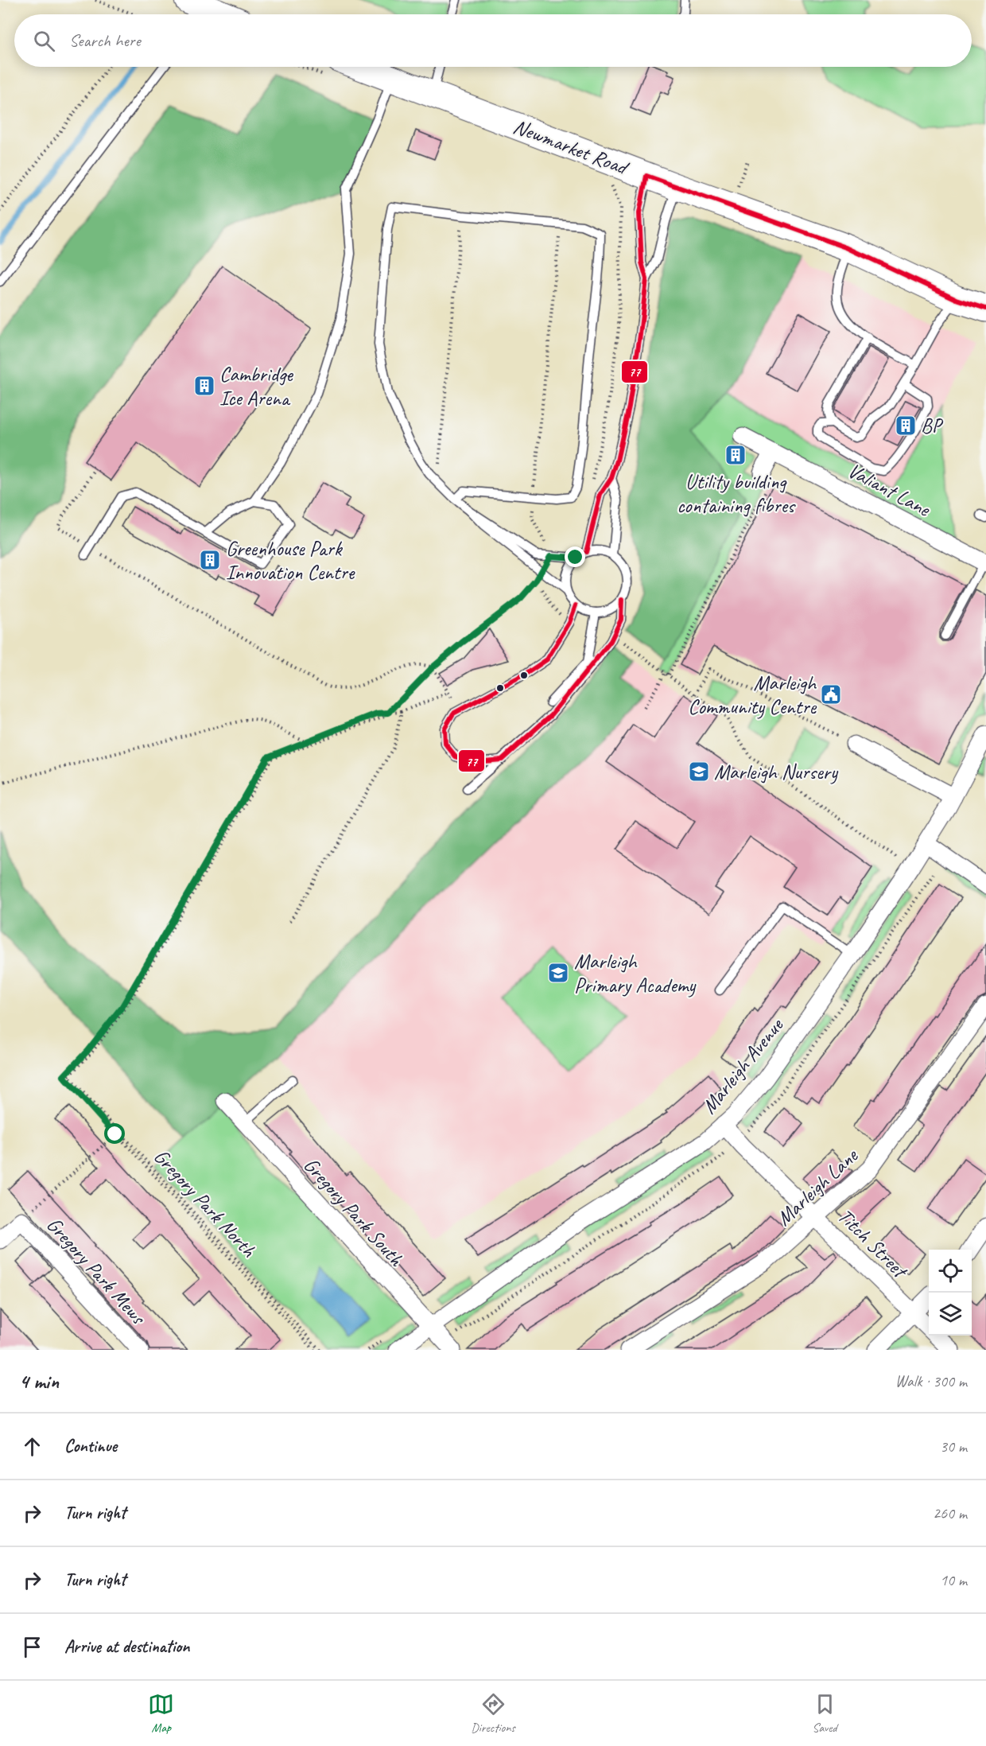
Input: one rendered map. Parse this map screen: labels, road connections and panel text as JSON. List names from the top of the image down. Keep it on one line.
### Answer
{"streets":{"main road":["Newmarket Road"],"street":["Valiant Lane","Marleigh Avenue","Marleigh Lane","Gregory Park South","Titch Street","Gregory Park Mews"],"path":["Gregory Park North"]},"crossings":[["Marleigh Avenue","Gregory Park South"],["Marleigh Avenue","Titch Street"],["Marleigh Lane","Titch Street"]],"places":{"building":["Cambridge Ice Arena","BP","Utility building containing fibres","Greenhouse Park Innovation Centre"],"public building":["Marleigh Community Centre"],"school or university":["Marleigh Nursery","Marleigh Primary Academy"]},"lines":["transit line 77"],"page":{"search":"Search here","heading":["4 min","Walk · 300 m"],"list":[["Continue","30 m"],["Turn right","260 m"],["Turn right","10 m"],"Arrive at destination"],"nav":["Map","Directions","Saved"]}}
